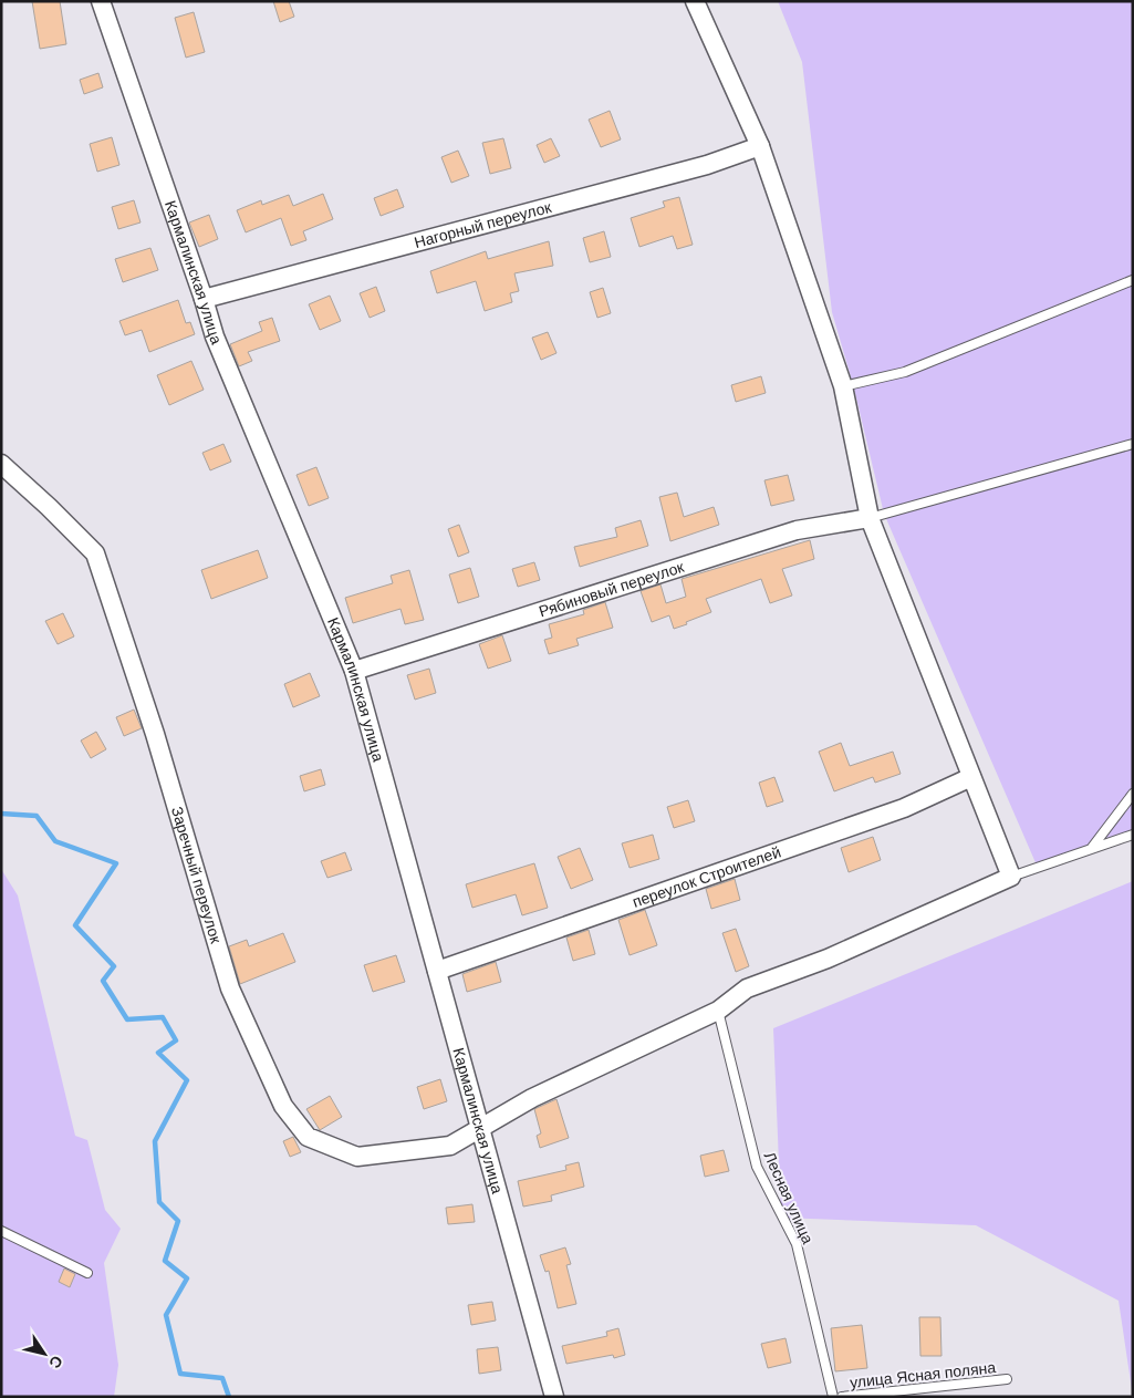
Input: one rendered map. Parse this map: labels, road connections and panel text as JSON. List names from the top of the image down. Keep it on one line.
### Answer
{"streets":{"street":["Нагорный переулок","Кармалинская улица","Рябиновый переулок","Заречный переулок","переулок Строителей"],"lane":["Лесная улица","улица Ясная поляна"]},"crossings":[["Нагорный переулок","Кармалинская улица"],["Кармалинская улица","Рябиновый переулок"],["Кармалинская улица","Заречный переулок"],["Кармалинская улица","переулок Строителей"],["Заречный переулок","Лесная улица"]],"north":"bottom right"}
